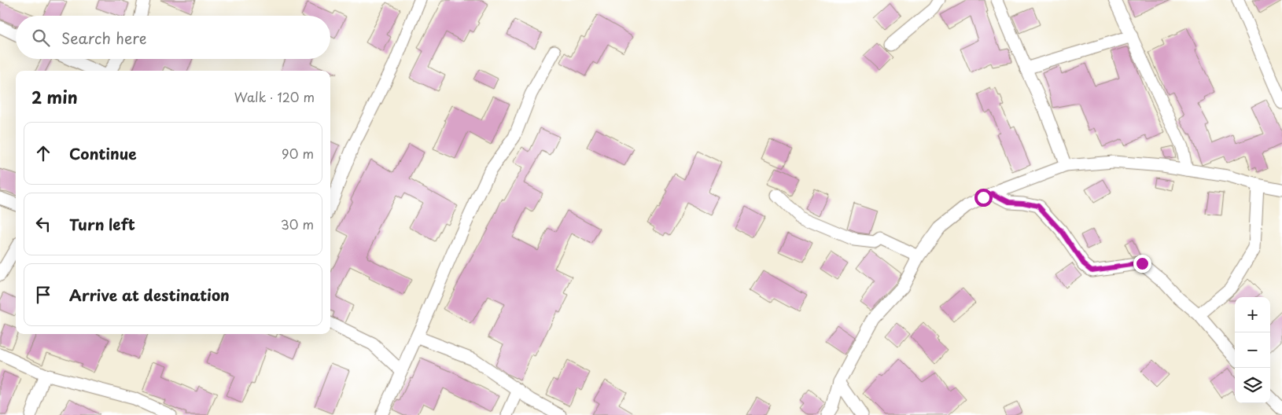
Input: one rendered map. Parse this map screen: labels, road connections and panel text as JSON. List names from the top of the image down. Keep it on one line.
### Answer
{"page":{"search":"Search here","heading":["2 min","Walk · 120 m"],"list":[["Continue","90 m"],["Turn left","30 m"],"Arrive at destination"],"map_buttons":["+","−"]}}
